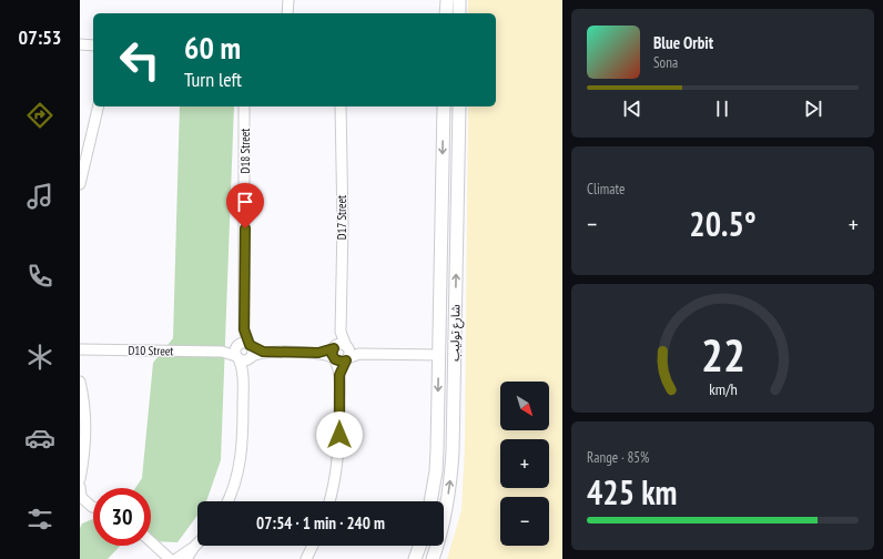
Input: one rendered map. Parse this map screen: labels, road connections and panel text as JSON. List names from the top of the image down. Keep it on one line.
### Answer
{"streets":{"street":["D18 Street","D17 Street","شارع توليب","D10 Street"]},"crossings":[["D18 Street","D10 Street"]],"north":"bottom right","page":{"tabs":"07:53","turn":["60 m","Turn left"],"song":["Blue Orbit","Sona"],"tile":["Climate",["Range · 85%","425 km"]],"heat":["−","20.5°","+"],"map_buttons":["+","−"],"limit":"30","trip":"07:54 · 1 min · 240 m","gauge":["22","km/h"]}}
